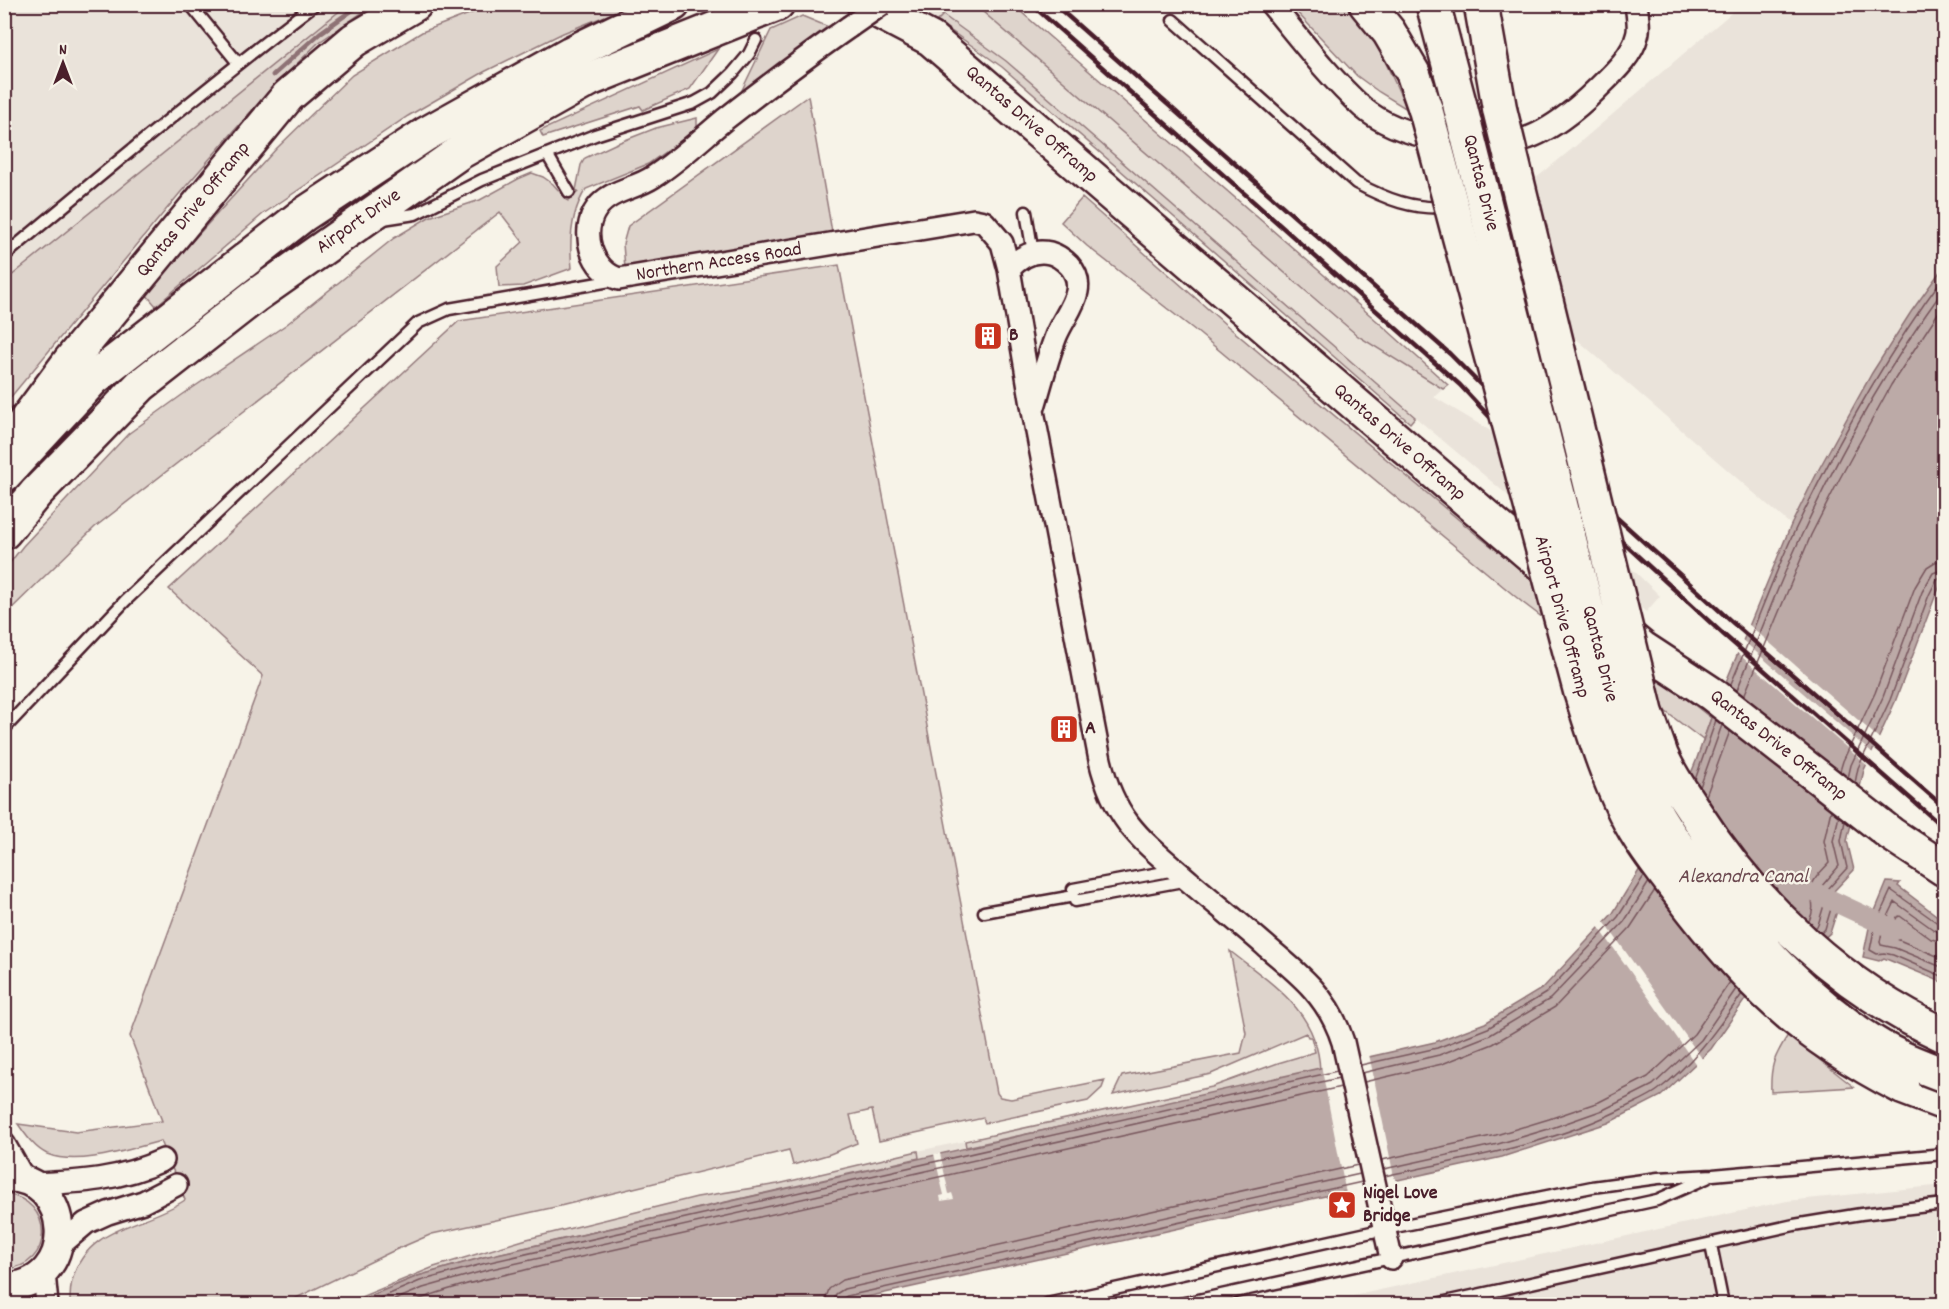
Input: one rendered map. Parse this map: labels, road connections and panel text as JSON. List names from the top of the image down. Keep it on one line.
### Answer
{"streets":{"highway":["Qantas Drive Offramp","Qantas Drive","Airport Drive","Airport Drive Offramp"],"street":["Northern Access Road"]},"crossings":[["Qantas Drive Offramp","Northern Access Road"]],"water":["Alexandra Canal"],"places":{"building":["B","A"],"place":["Nigel Love Bridge"]},"north":"top"}
